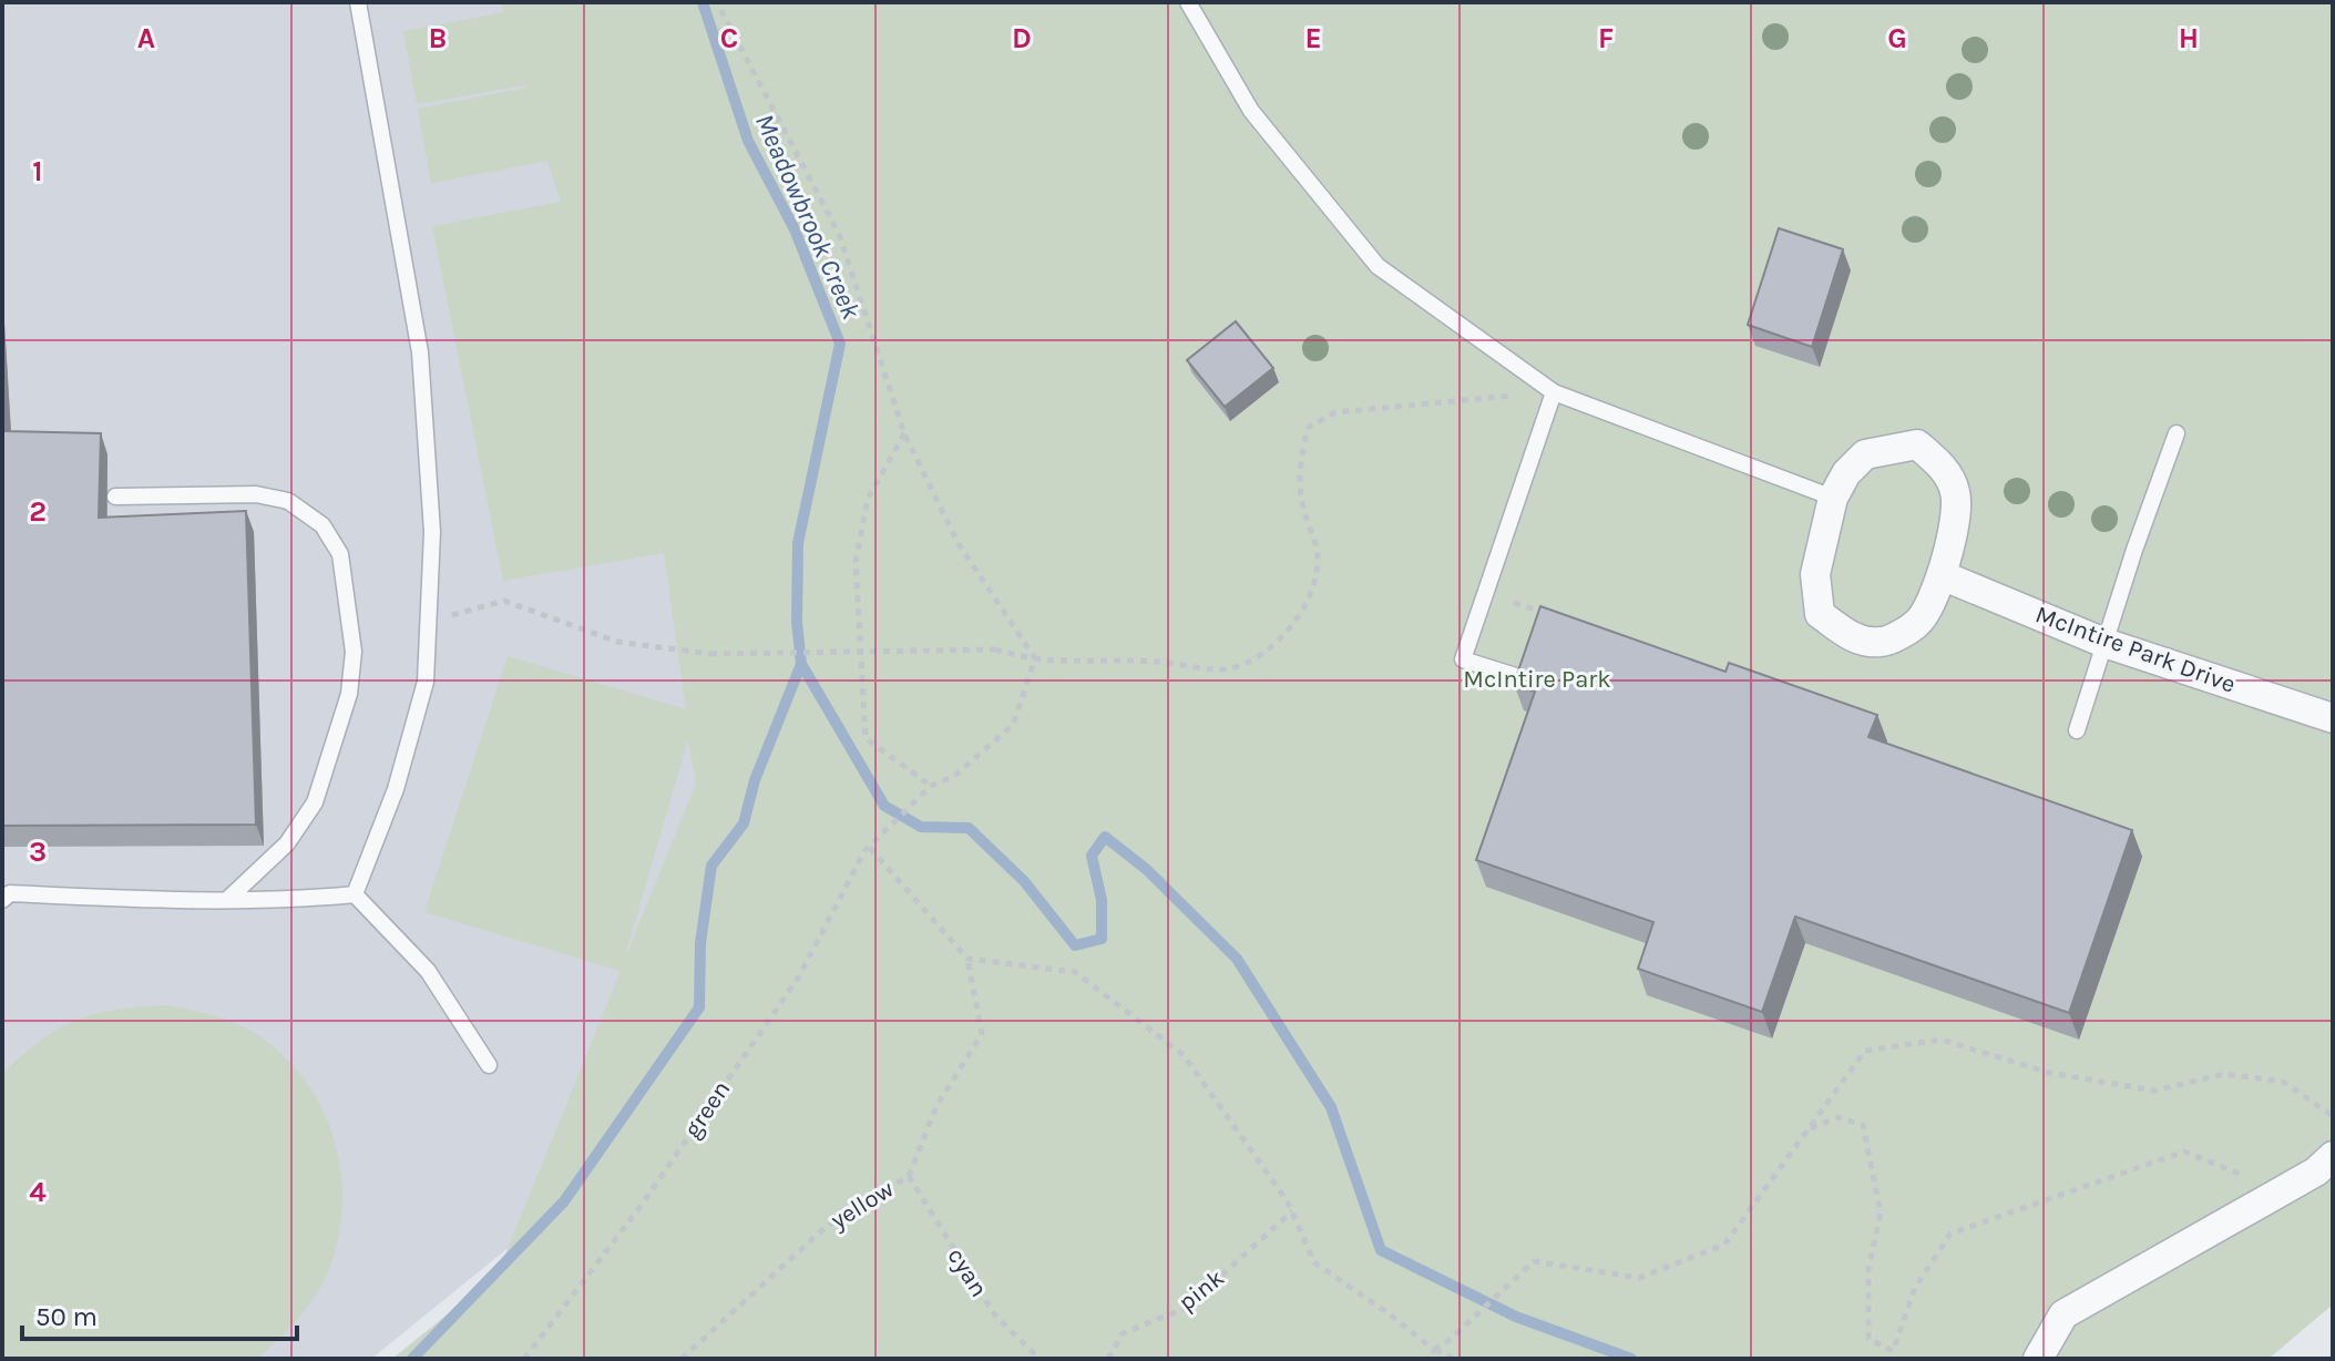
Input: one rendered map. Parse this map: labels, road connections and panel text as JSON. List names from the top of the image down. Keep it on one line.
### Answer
{"streets":{"street":["McIntire Park Drive"],"path":["green","yellow","cyan","pink"]},"crossings":[["yellow","cyan"]],"water":["Meadowbrook Creek"],"parks":["McIntire Park"],"scale_bar":"50 m","grid":{"columns":["A","B","C","D","E","F","G","H"],"rows":["1","2","3","4"]}}
